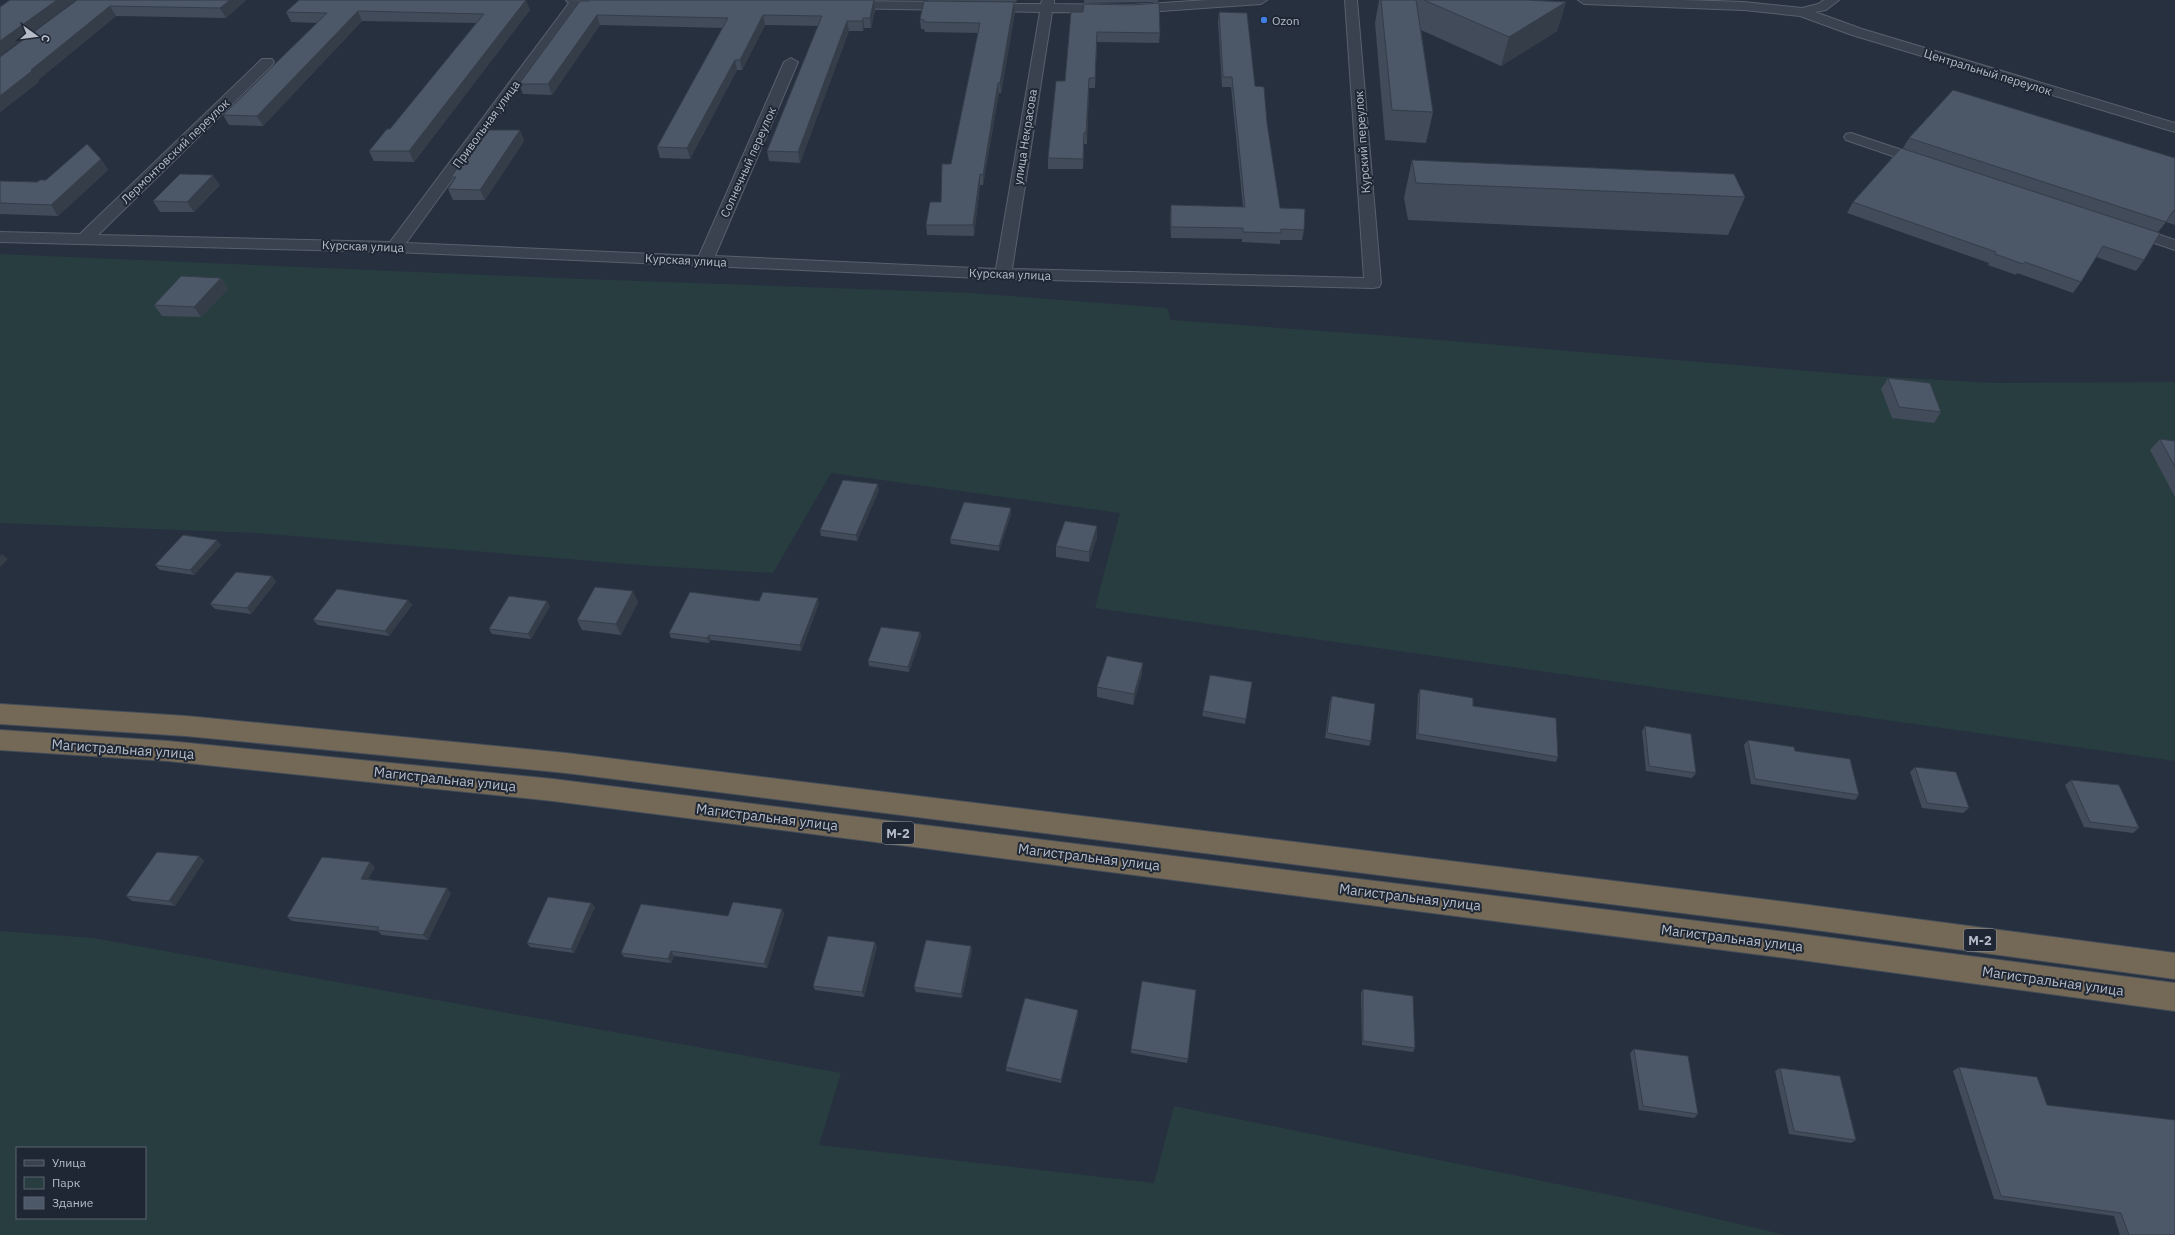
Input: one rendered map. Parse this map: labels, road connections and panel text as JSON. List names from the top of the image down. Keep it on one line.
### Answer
{"streets":{"highway":["Магистральная улица","М-2"],"street":["Центральный переулок","Привольная улица","улица Некрасова","Курский переулок","Лермонтовский переулок","Солнечный переулок","Курская улица"]},"crossings":[["Привольная улица","Курская улица"],["улица Некрасова","Курская улица"],["Курский переулок","Курская улица"],["Лермонтовский переулок","Курская улица"],["Солнечный переулок","Курская улица"]],"places":["Ozon"],"legend":["Улица","Парк","Здание"],"north":"right"}
